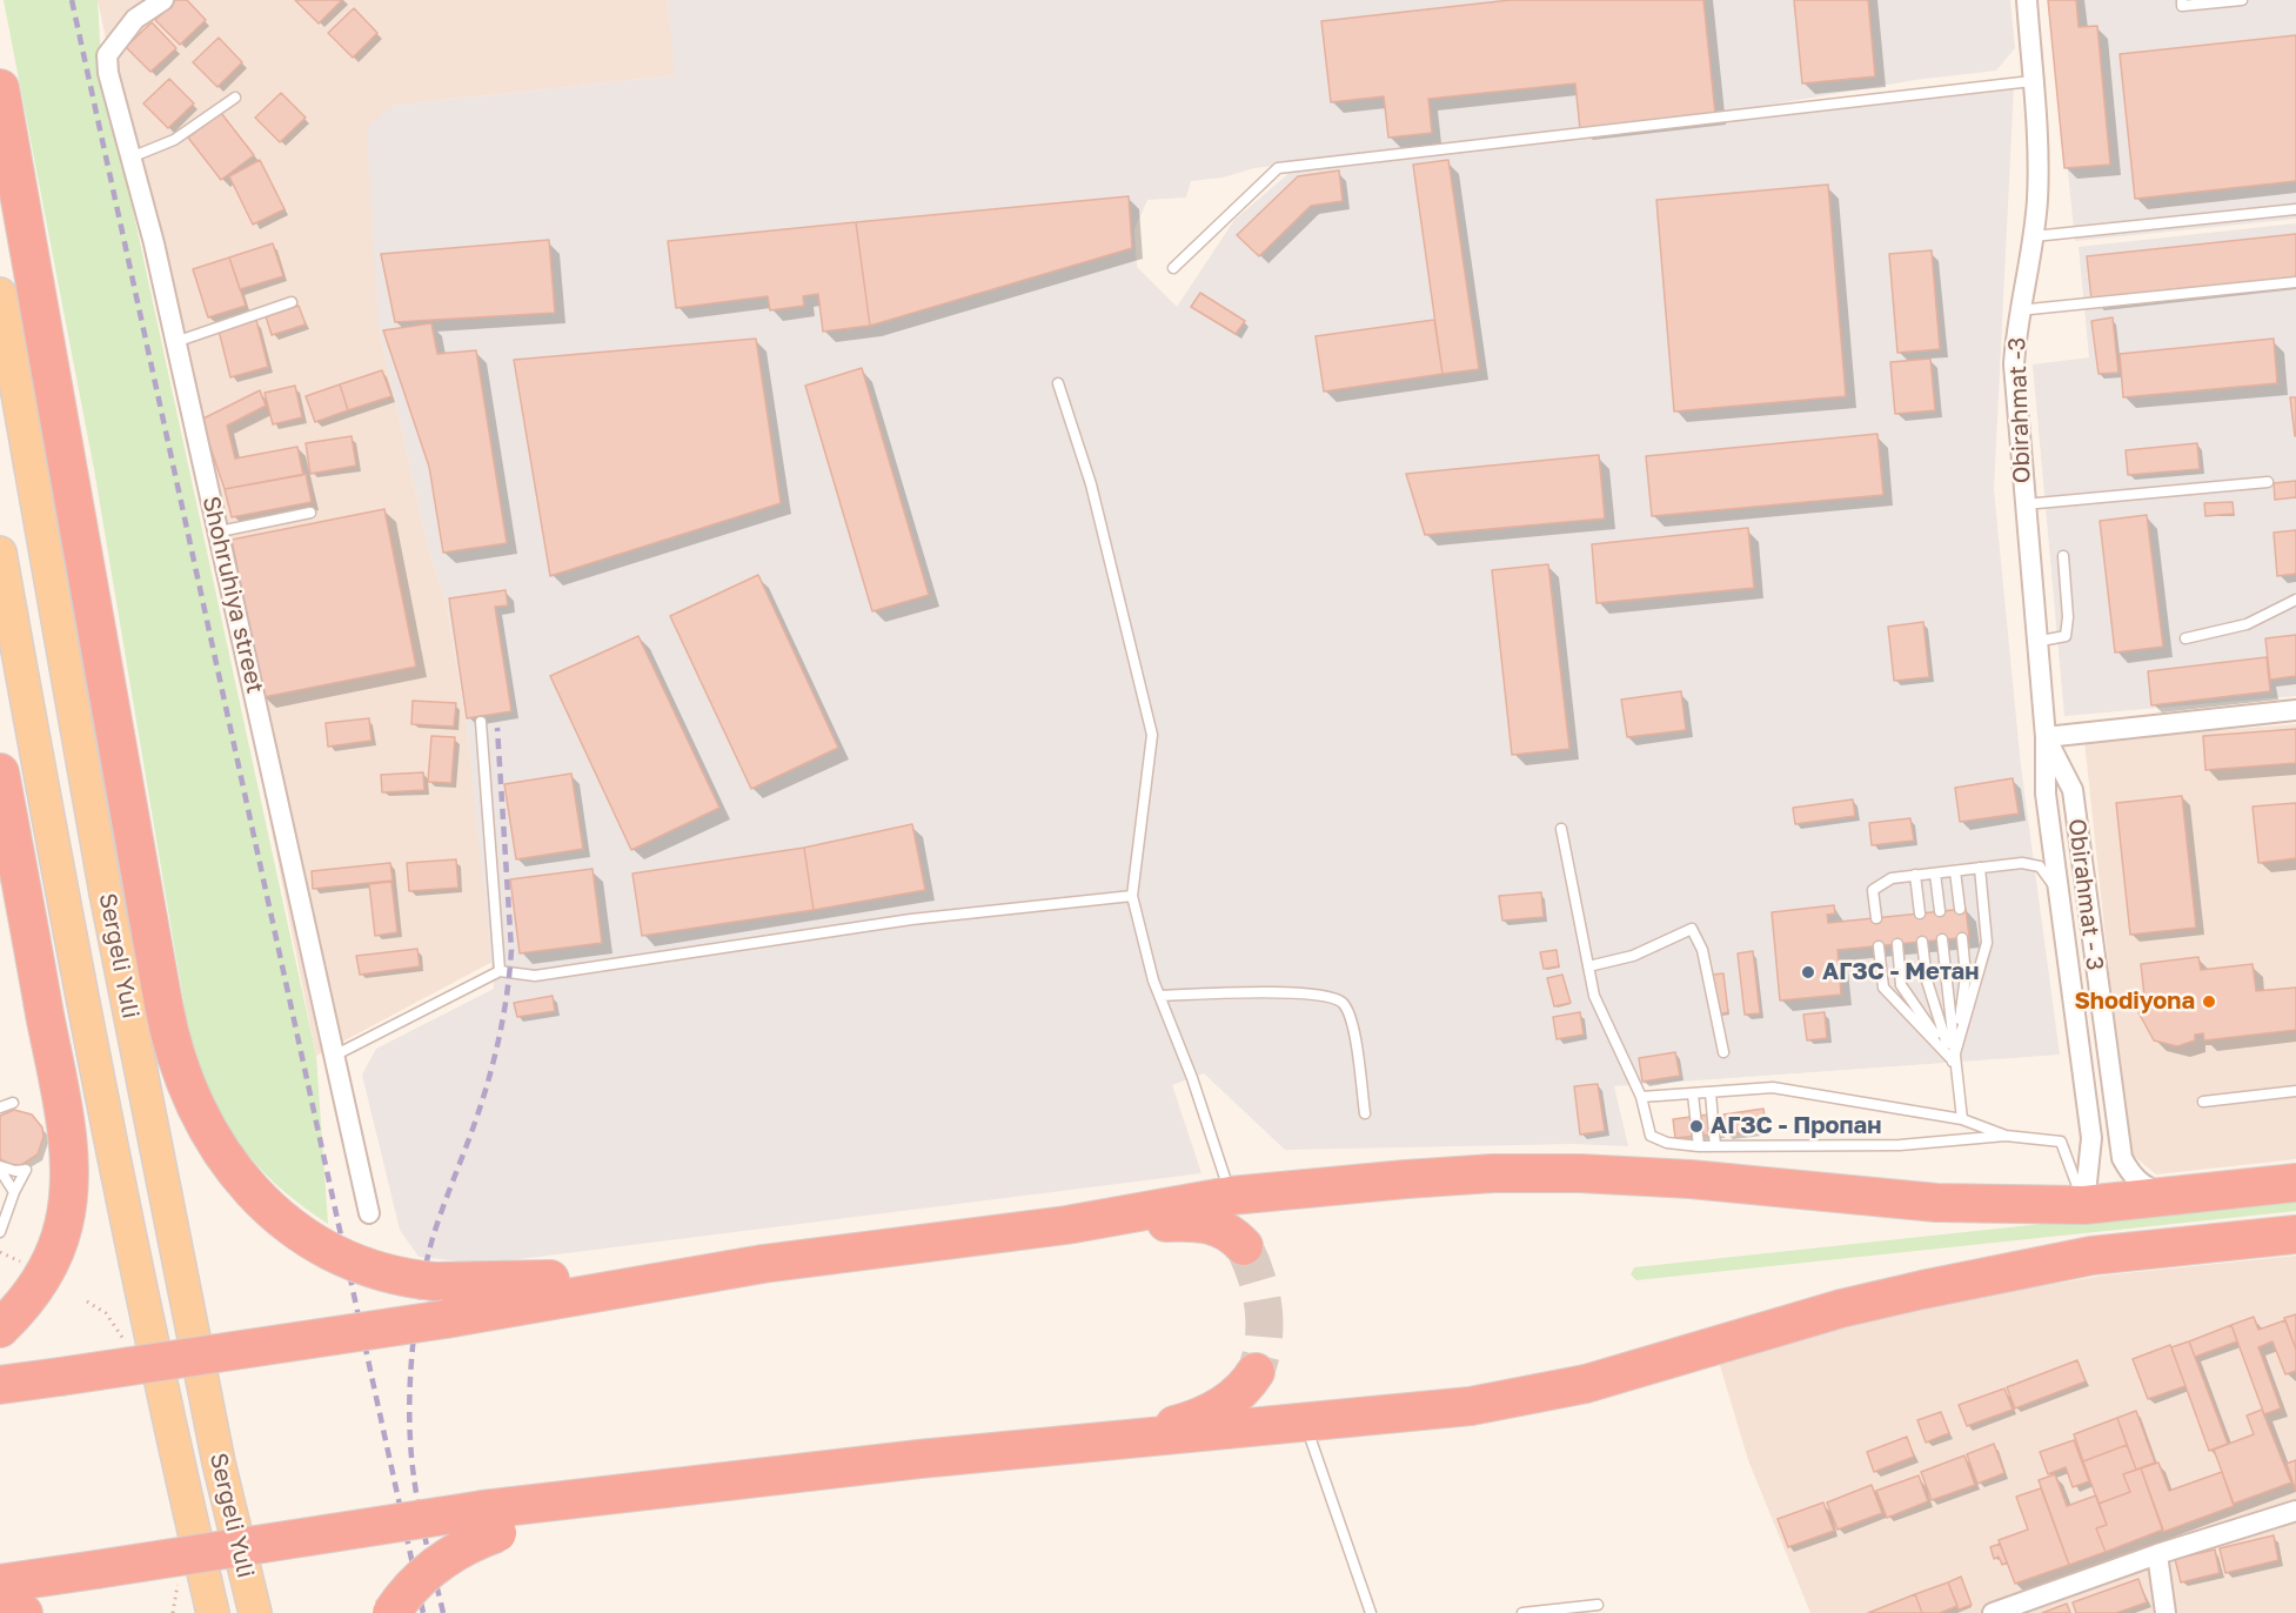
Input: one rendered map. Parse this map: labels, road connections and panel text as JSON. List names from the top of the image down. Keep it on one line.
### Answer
{"streets":{"main road":["Sergeli Yuli"],"street":["Obirahmat -3","Shohruhiya street","Obirahmat - 3"]},"crossings":[["Obirahmat -3","Obirahmat - 3"]],"places":["АГЗС - Метан","Shodiyona","АГЗС - Пропан"]}
